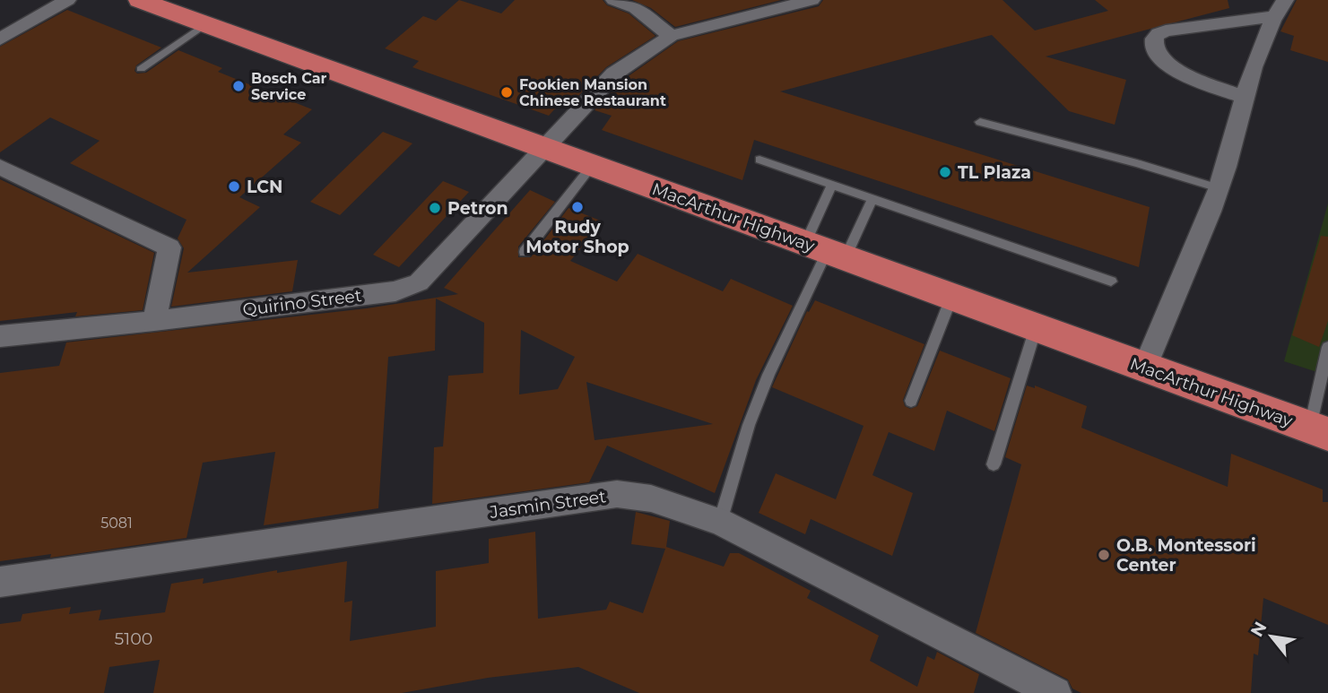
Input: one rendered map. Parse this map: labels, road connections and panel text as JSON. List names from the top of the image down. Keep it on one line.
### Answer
{"streets":{"highway":["MacArthur Highway"],"street":["Quirino Street","Jasmin Street"]},"crossings":[["MacArthur Highway","Quirino Street"]],"places":["Bosch Car Service","Fookien Mansion Chinese Restaurant","TL Plaza","LCN","Rudy Motor Shop","Petron","O.B. Montessori Center"],"house_numbers":["5081","5100"],"north":"top left"}
